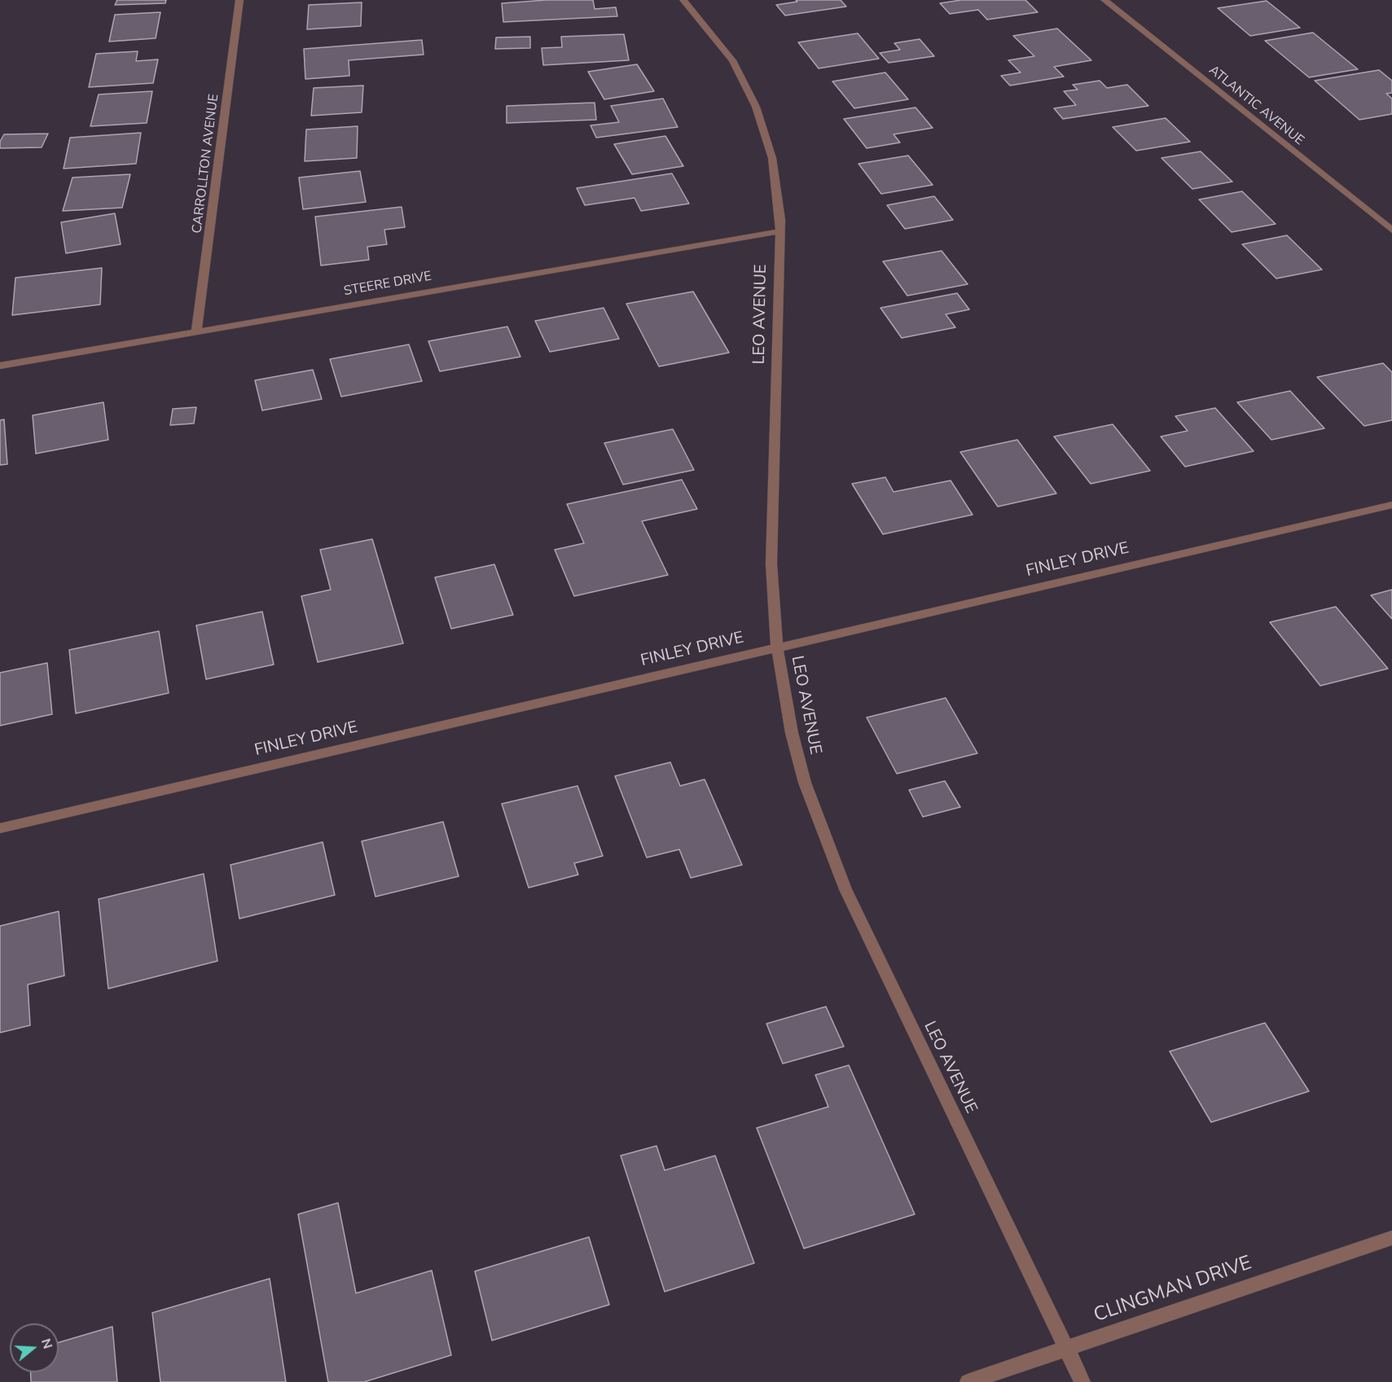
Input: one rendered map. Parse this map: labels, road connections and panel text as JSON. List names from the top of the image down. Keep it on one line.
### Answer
{"streets":{"street":["ATLANTIC AVENUE","CARROLLTON AVENUE","STEERE DRIVE","LEO AVENUE","FINLEY DRIVE","CLINGMAN DRIVE"]},"crossings":[["CARROLLTON AVENUE","STEERE DRIVE"],["STEERE DRIVE","LEO AVENUE"],["LEO AVENUE","FINLEY DRIVE"],["LEO AVENUE","CLINGMAN DRIVE"]],"north":"right"}
